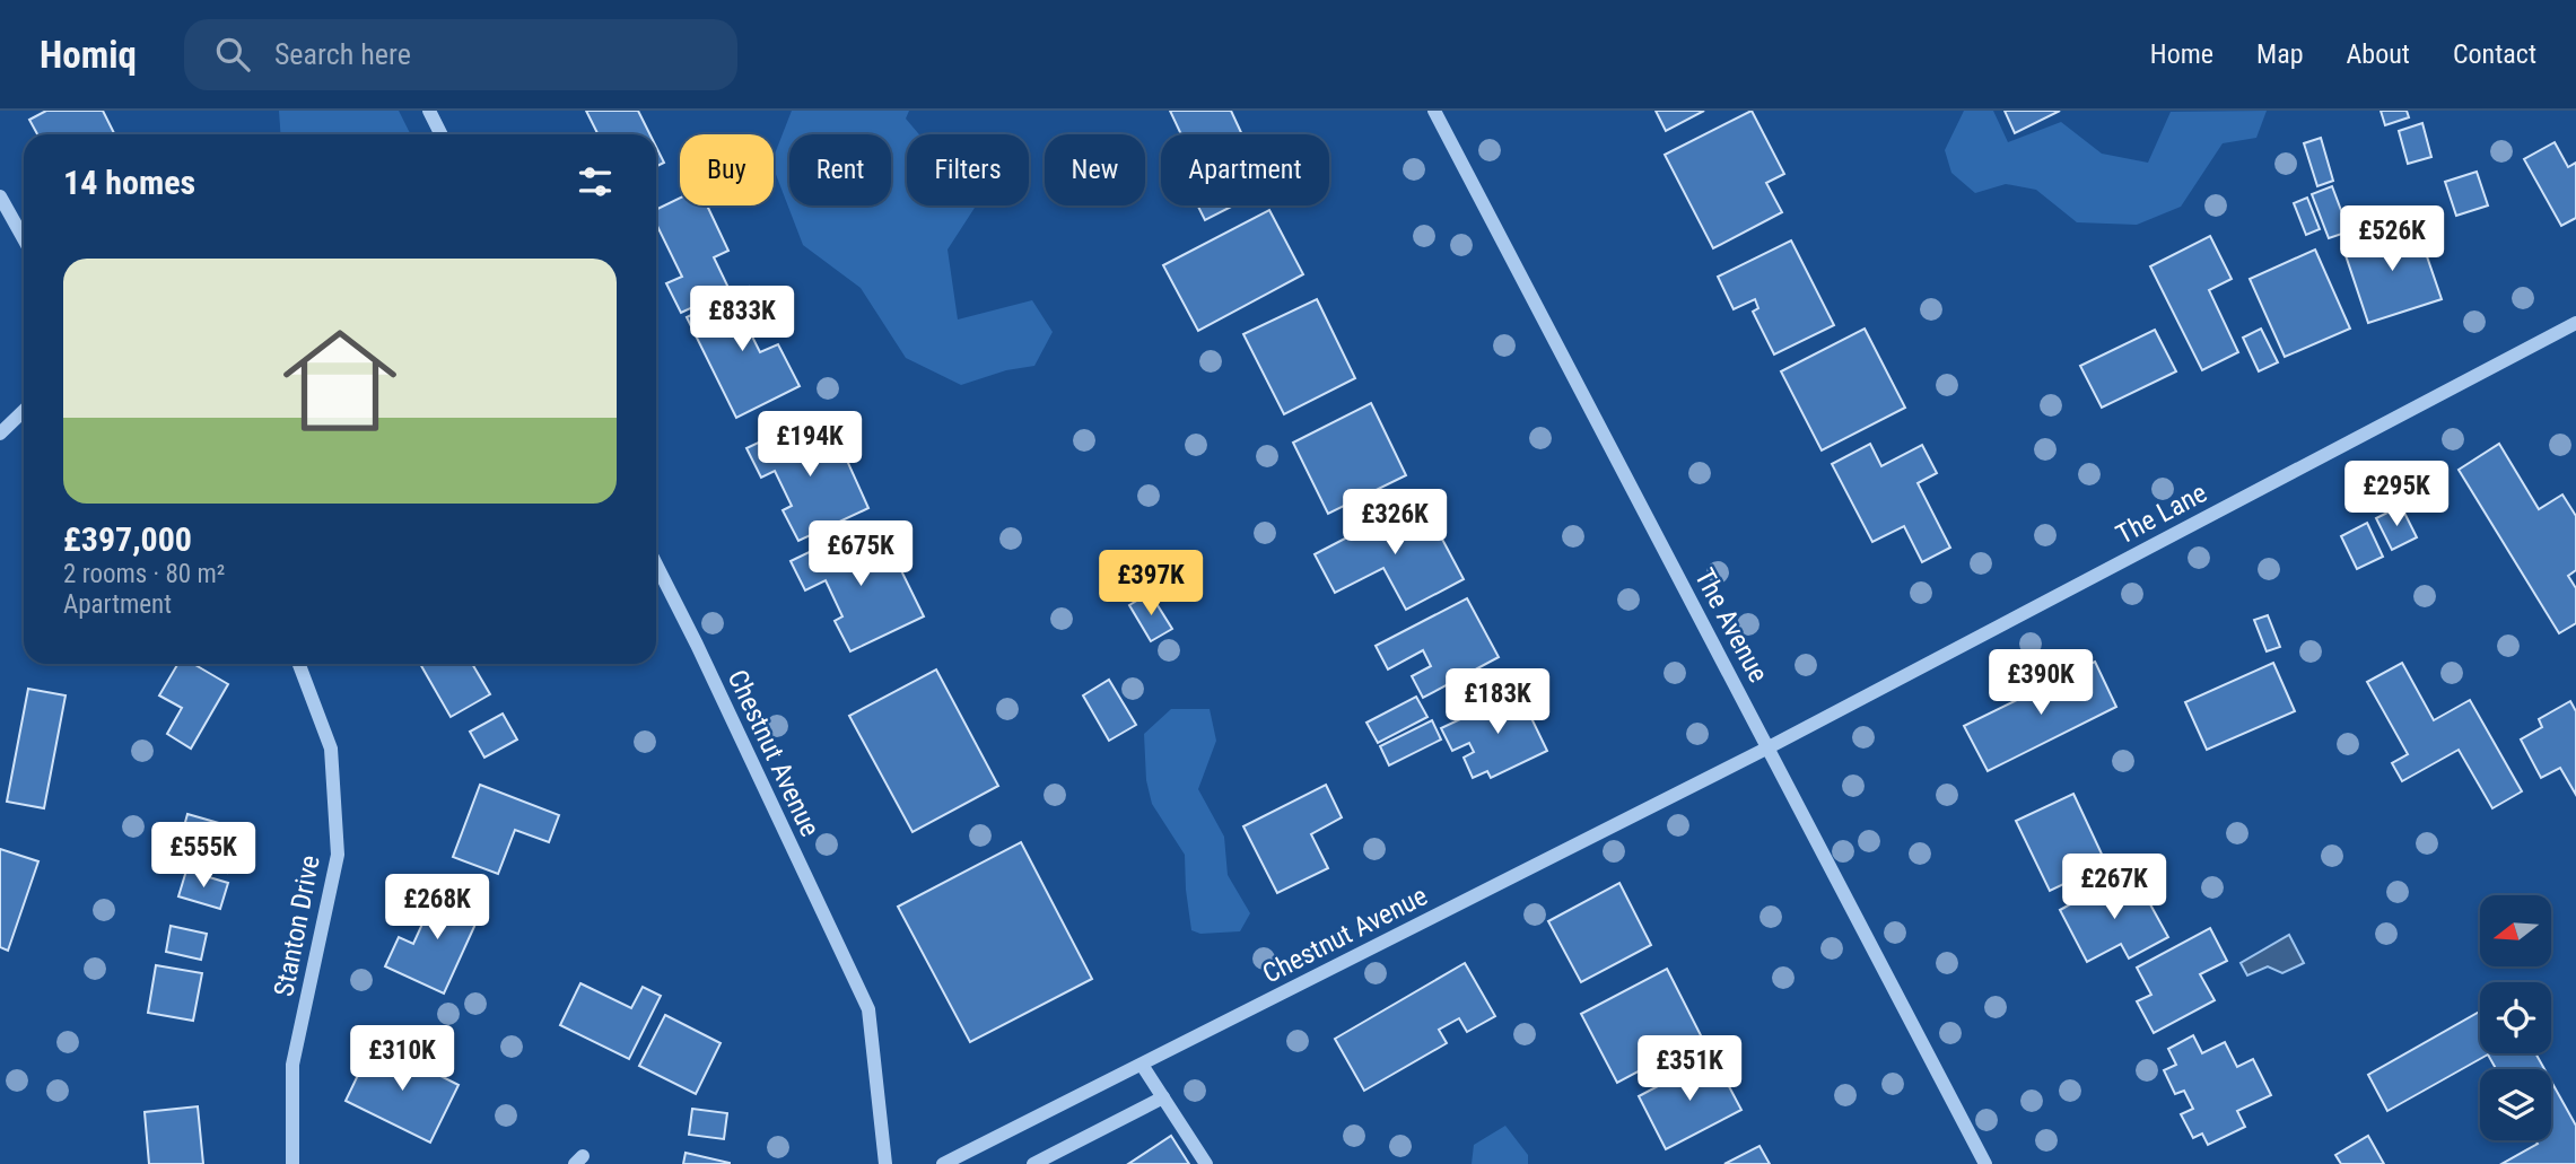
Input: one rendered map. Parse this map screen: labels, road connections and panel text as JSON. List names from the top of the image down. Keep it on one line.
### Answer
{"streets":{"street":["The Lane","The Avenue","Chestnut Avenue","Stanton Drive"]},"crossings":[["The Lane","The Avenue"],["The Lane","Chestnut Avenue"],["The Avenue","Chestnut Avenue"]],"north":"left","page":{"header":"Homiq","search":"Search here","nav":["Home","Map","About","Contact"],"chip":["Buy","Rent","Filters","New","Apartment"],"heading":"14 homes","price":["£526K","£833K","£194K","£295K","£326K","£675K","£397K","£390K","£183K","£555K","£267K","£268K","£310K","£351K"],"list":[{"name":"£397,000","note":"2 rooms · 80 m² · Apartment"}]}}
